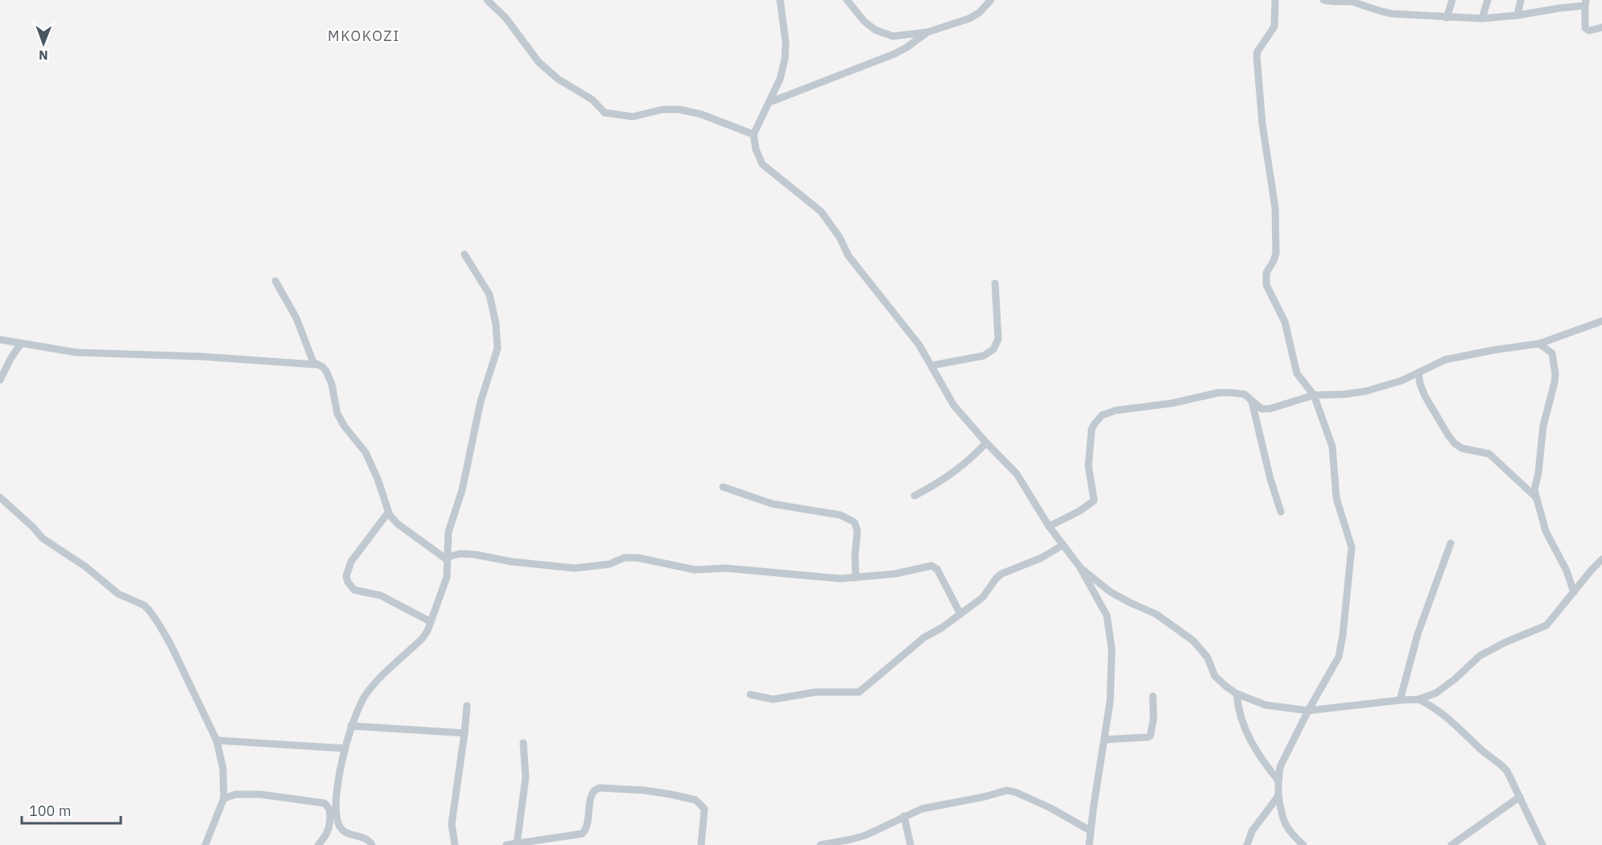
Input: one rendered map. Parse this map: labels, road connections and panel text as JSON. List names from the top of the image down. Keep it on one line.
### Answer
{"districts":["MKOKOZI"],"scale_bar":"100 m","north":"bottom"}
